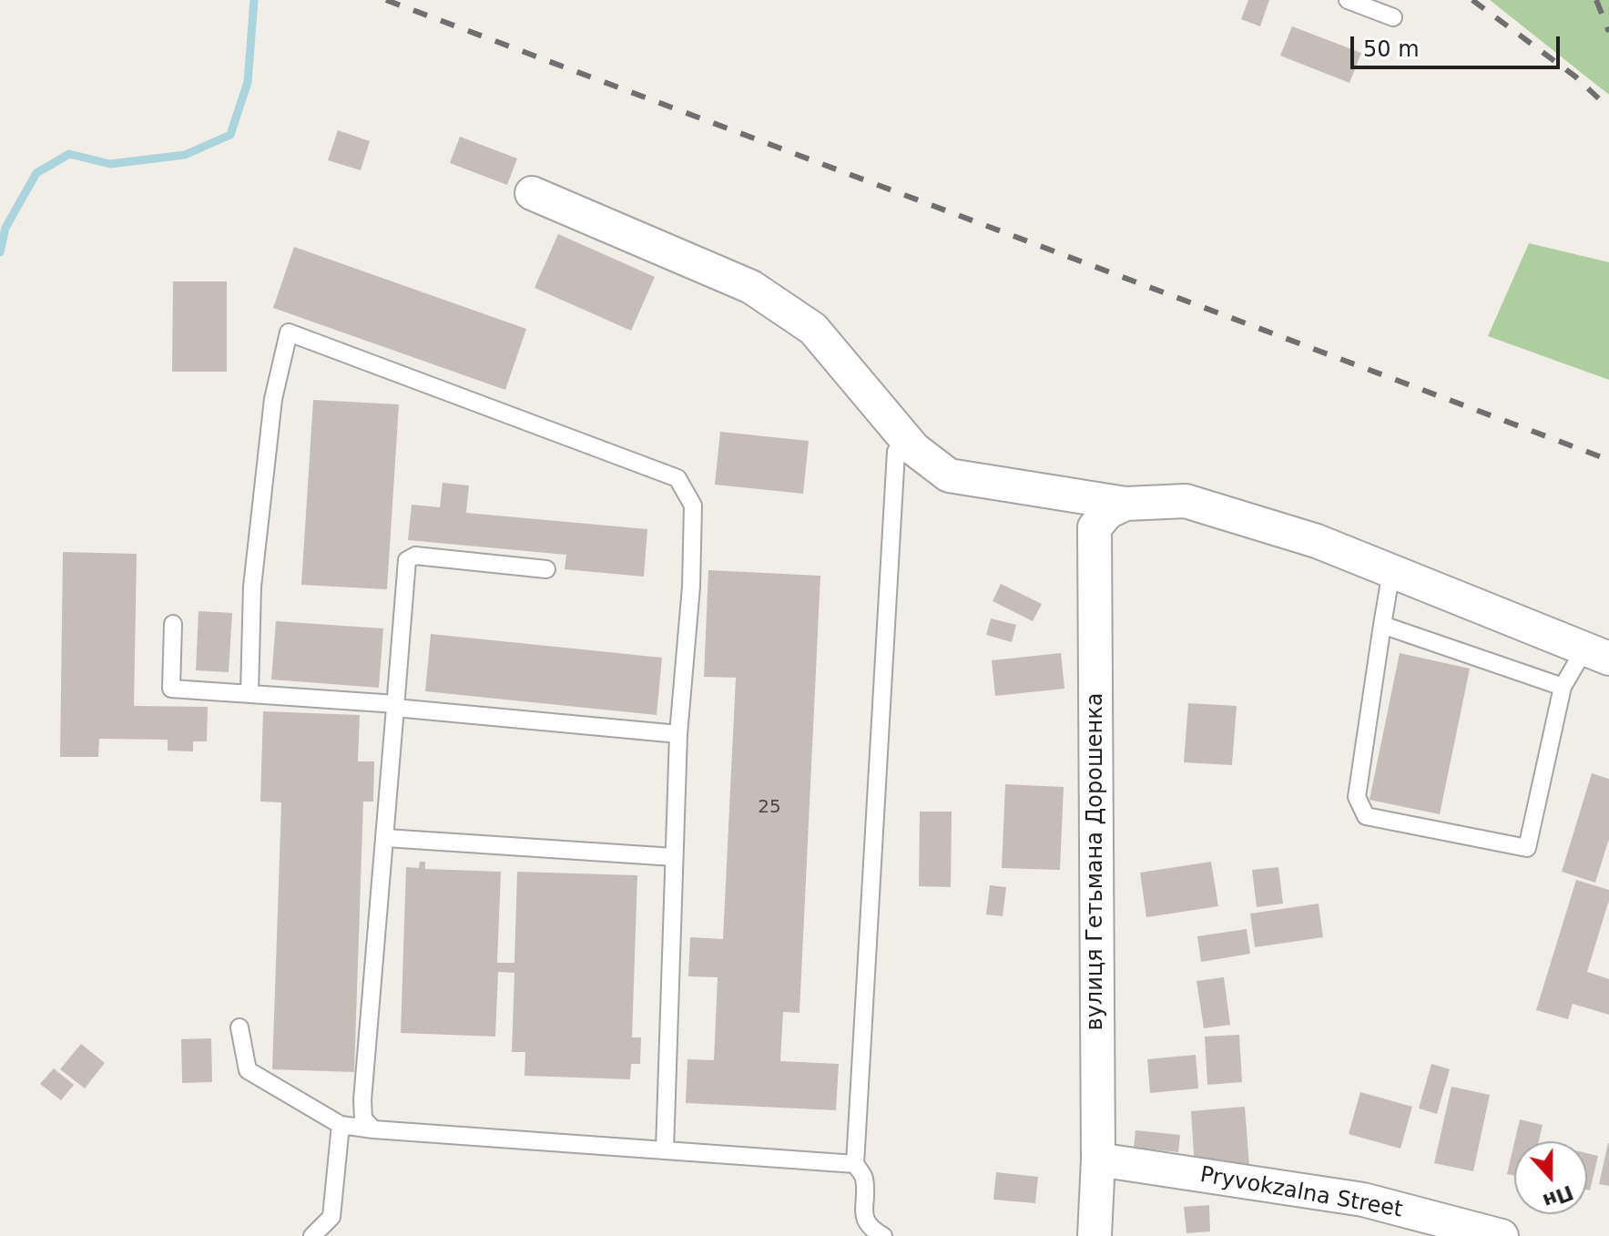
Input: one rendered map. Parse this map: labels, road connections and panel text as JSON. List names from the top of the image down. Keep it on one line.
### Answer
{"streets":{"street":["вулиця Гетьмана Дорошенка","Pryvokzalna Street"]},"crossings":[["вулиця Гетьмана Дорошенка","Pryvokzalna Street"]],"house_numbers":["25"],"scale_bar":"50 m","north":"bottom"}
